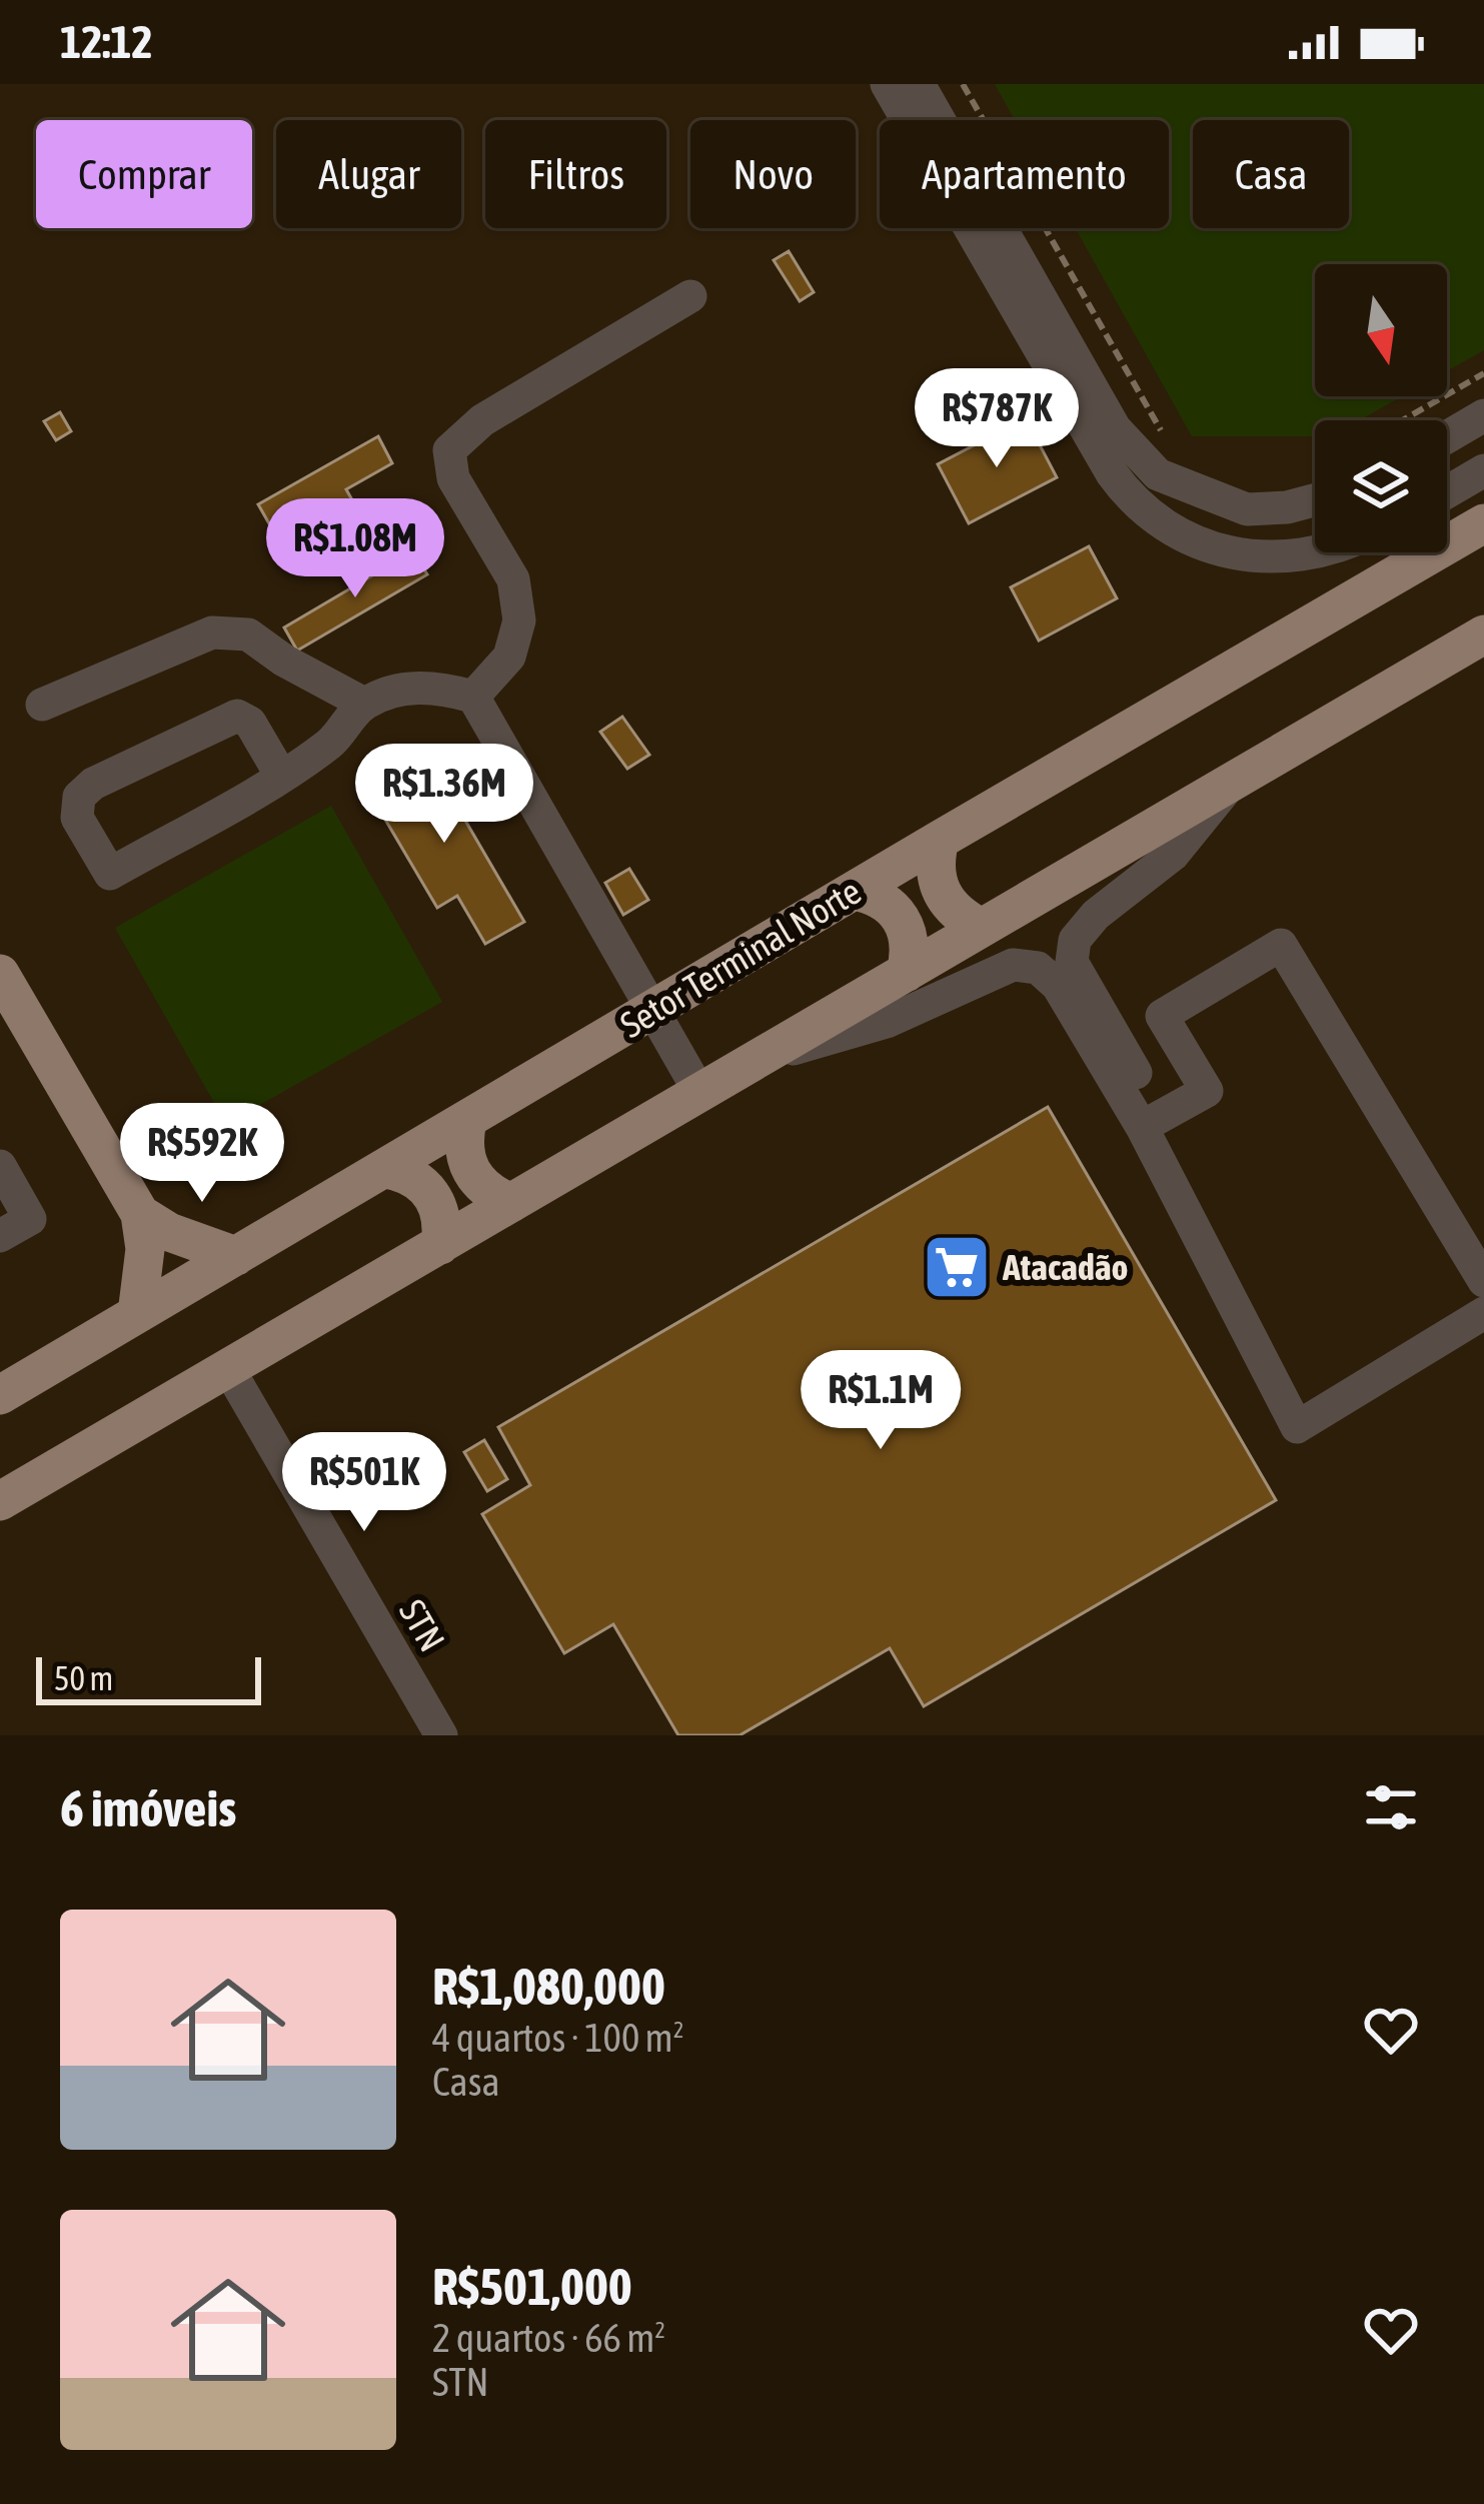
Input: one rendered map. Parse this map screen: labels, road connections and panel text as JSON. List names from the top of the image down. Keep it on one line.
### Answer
{"streets":{"main road":["Setor Terminal Norte"],"street":["STN"]},"places":{"supermarket":["Atacadão"]},"scale_bar":"50 m","north":"bottom","page":{"status":"12:12","chip":["Comprar","Alugar","Filtros","Novo","Apartamento","Casa"],"price":["R$787K","R$1.08M","R$1.36M","R$592K","R$1.1M","R$501K"],"scale":"50 m","heading":"6 imóveis","list":[{"name":"R$1,080,000","note":"4 quartos · 100 m² · Casa"},{"name":"R$501,000","note":"2 quartos · 66 m² · STN"}]}}
